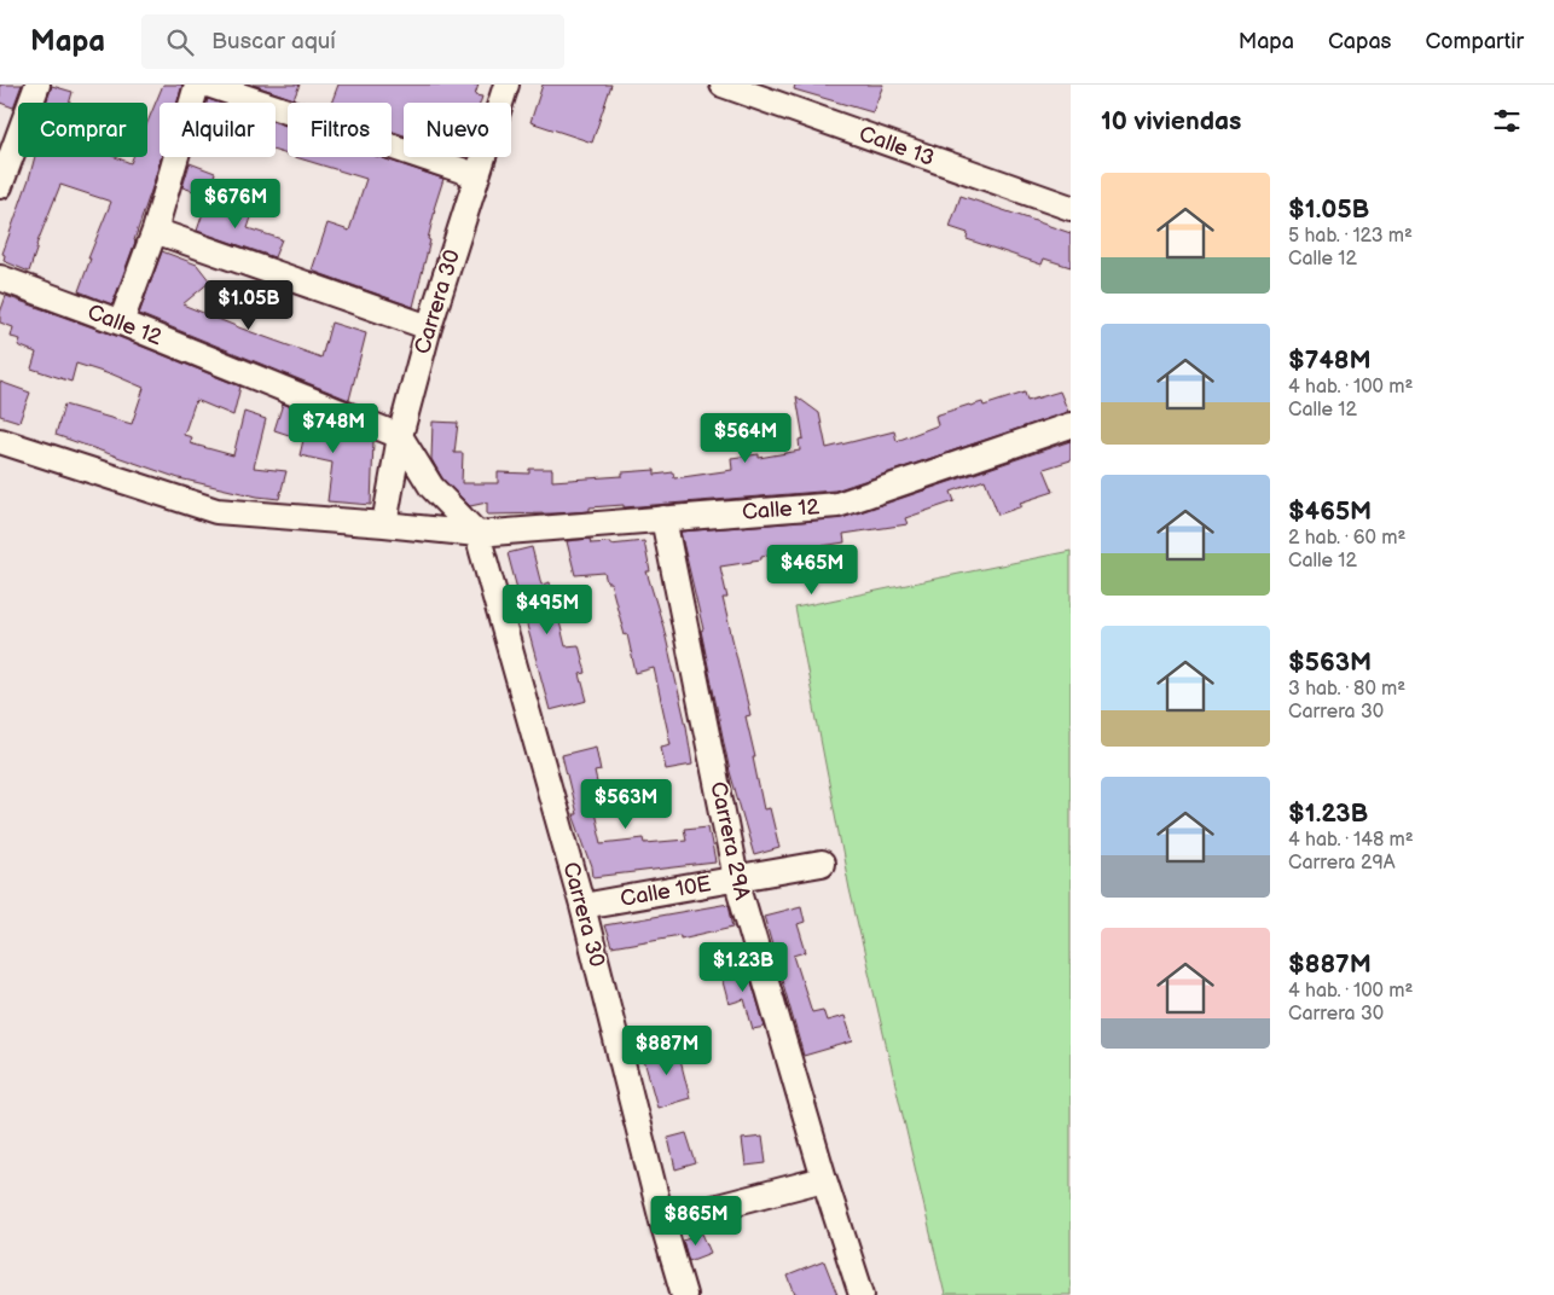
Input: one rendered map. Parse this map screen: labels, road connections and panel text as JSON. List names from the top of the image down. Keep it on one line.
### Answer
{"streets":{"street":["Calle 13","Carrera 30","Calle 12","Carrera 29A","Calle 10E"]},"crossings":[["Carrera 30","Calle 12"],["Carrera 30","Calle 10E"],["Calle 12","Carrera 29A"],["Carrera 29A","Calle 10E"]],"page":{"header":"Mapa","search":"Buscar aquí","nav":["Mapa","Capas","Compartir"],"heading":"10 viviendas","chip":["Comprar","Alquilar","Filtros","Nuevo"],"list":[{"name":"$1.05B","note":"5 hab. · 123 m² · Calle 12"},{"name":"$748M","note":"4 hab. · 100 m² · Calle 12"},{"name":"$465M","note":"2 hab. · 60 m² · Calle 12"},{"name":"$563M","note":"3 hab. · 80 m² · Carrera 30"},{"name":"$1.23B","note":"4 hab. · 148 m² · Carrera 29A"},{"name":"$887M","note":"4 hab. · 100 m² · Carrera 30"}],"price":["$676M","$1.05B","$748M","$564M","$465M","$495M","$563M","$1.23B","$887M","$865M"]}}
